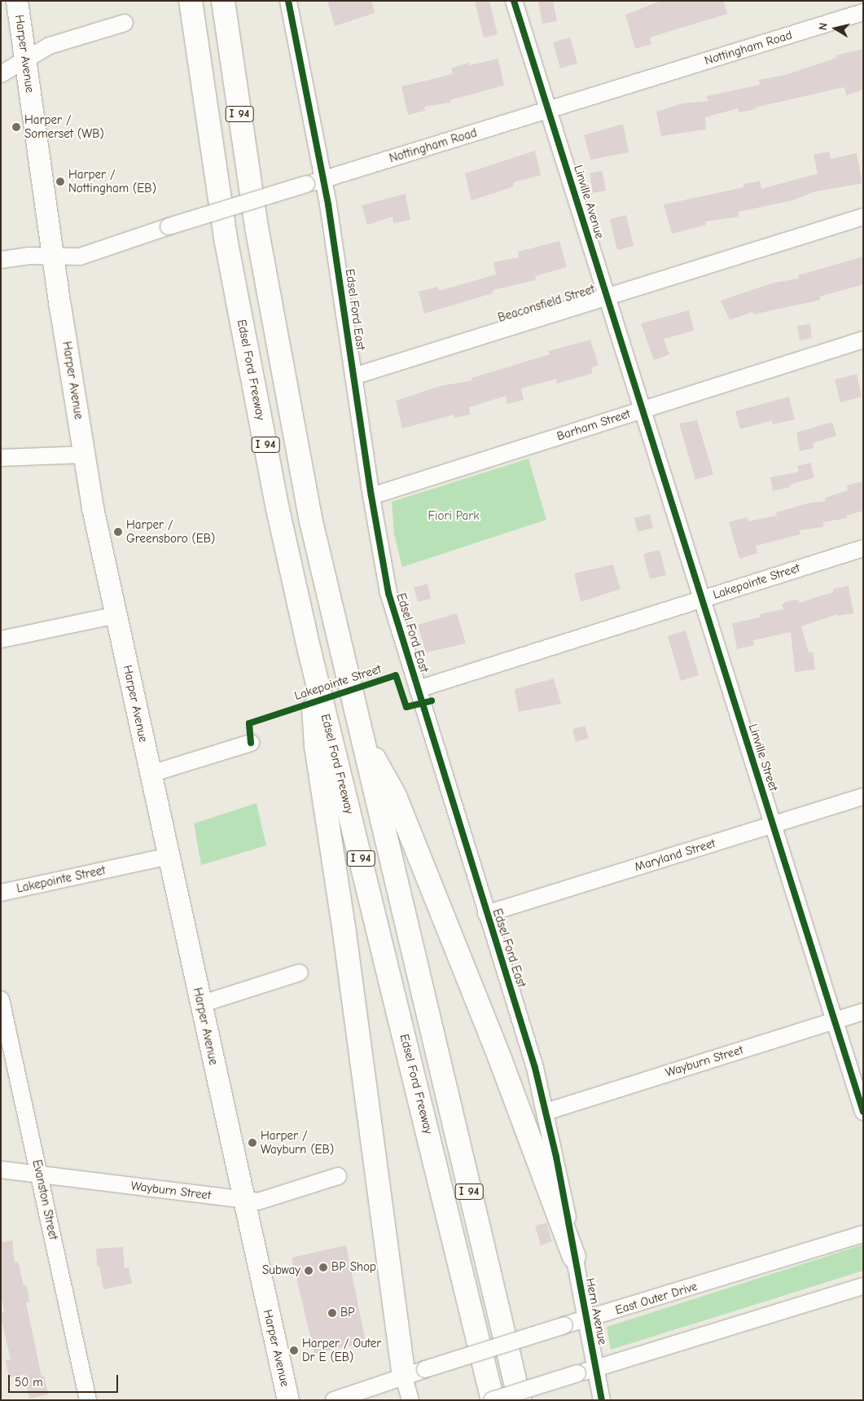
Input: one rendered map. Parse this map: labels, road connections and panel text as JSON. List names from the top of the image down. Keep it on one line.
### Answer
{"streets":{"highway":["I 94","Edsel Ford Freeway"],"main road":["Harper Avenue"],"street":["Nottingham Road","Linville Avenue","Beaconsfield Street","Edsel Ford East","Barham Street","Lakepointe Street","Linville Street","Maryland Street","Wayburn Street","Evanston Street","East Outer Drive","Hern Avenue"]},"crossings":[["Nottingham Road","Harper Avenue"],["Nottingham Road","Linville Avenue"],["Nottingham Road","Edsel Ford East"],["Harper Avenue","Lakepointe Street"],["Harper Avenue","Wayburn Street"],["Linville Avenue","Beaconsfield Street"],["Linville Avenue","Barham Street"],["Linville Avenue","Linville Street"],["Beaconsfield Street","Edsel Ford East"],["Edsel Ford East","Barham Street"],["Edsel Ford East","Lakepointe Street"],["Edsel Ford East","Maryland Street"],["Edsel Ford East","Wayburn Street"],["Edsel Ford East","Hern Avenue"],["Barham Street","Linville Street"],["Lakepointe Street","Linville Street"],["Linville Street","Maryland Street"],["Linville Street","Wayburn Street"],["Wayburn Street","Evanston Street"],["East Outer Drive","Hern Avenue"]],"parks":["Fiori Park"],"places":["Harper / Somerset (WB)","Harper / Nottingham (EB)","Harper / Greensboro (EB)","Harper / Wayburn (EB)","BP Shop","Subway","BP","Harper / Outer Dr E (EB)"],"scale_bar":"50 m","north":"left"}
